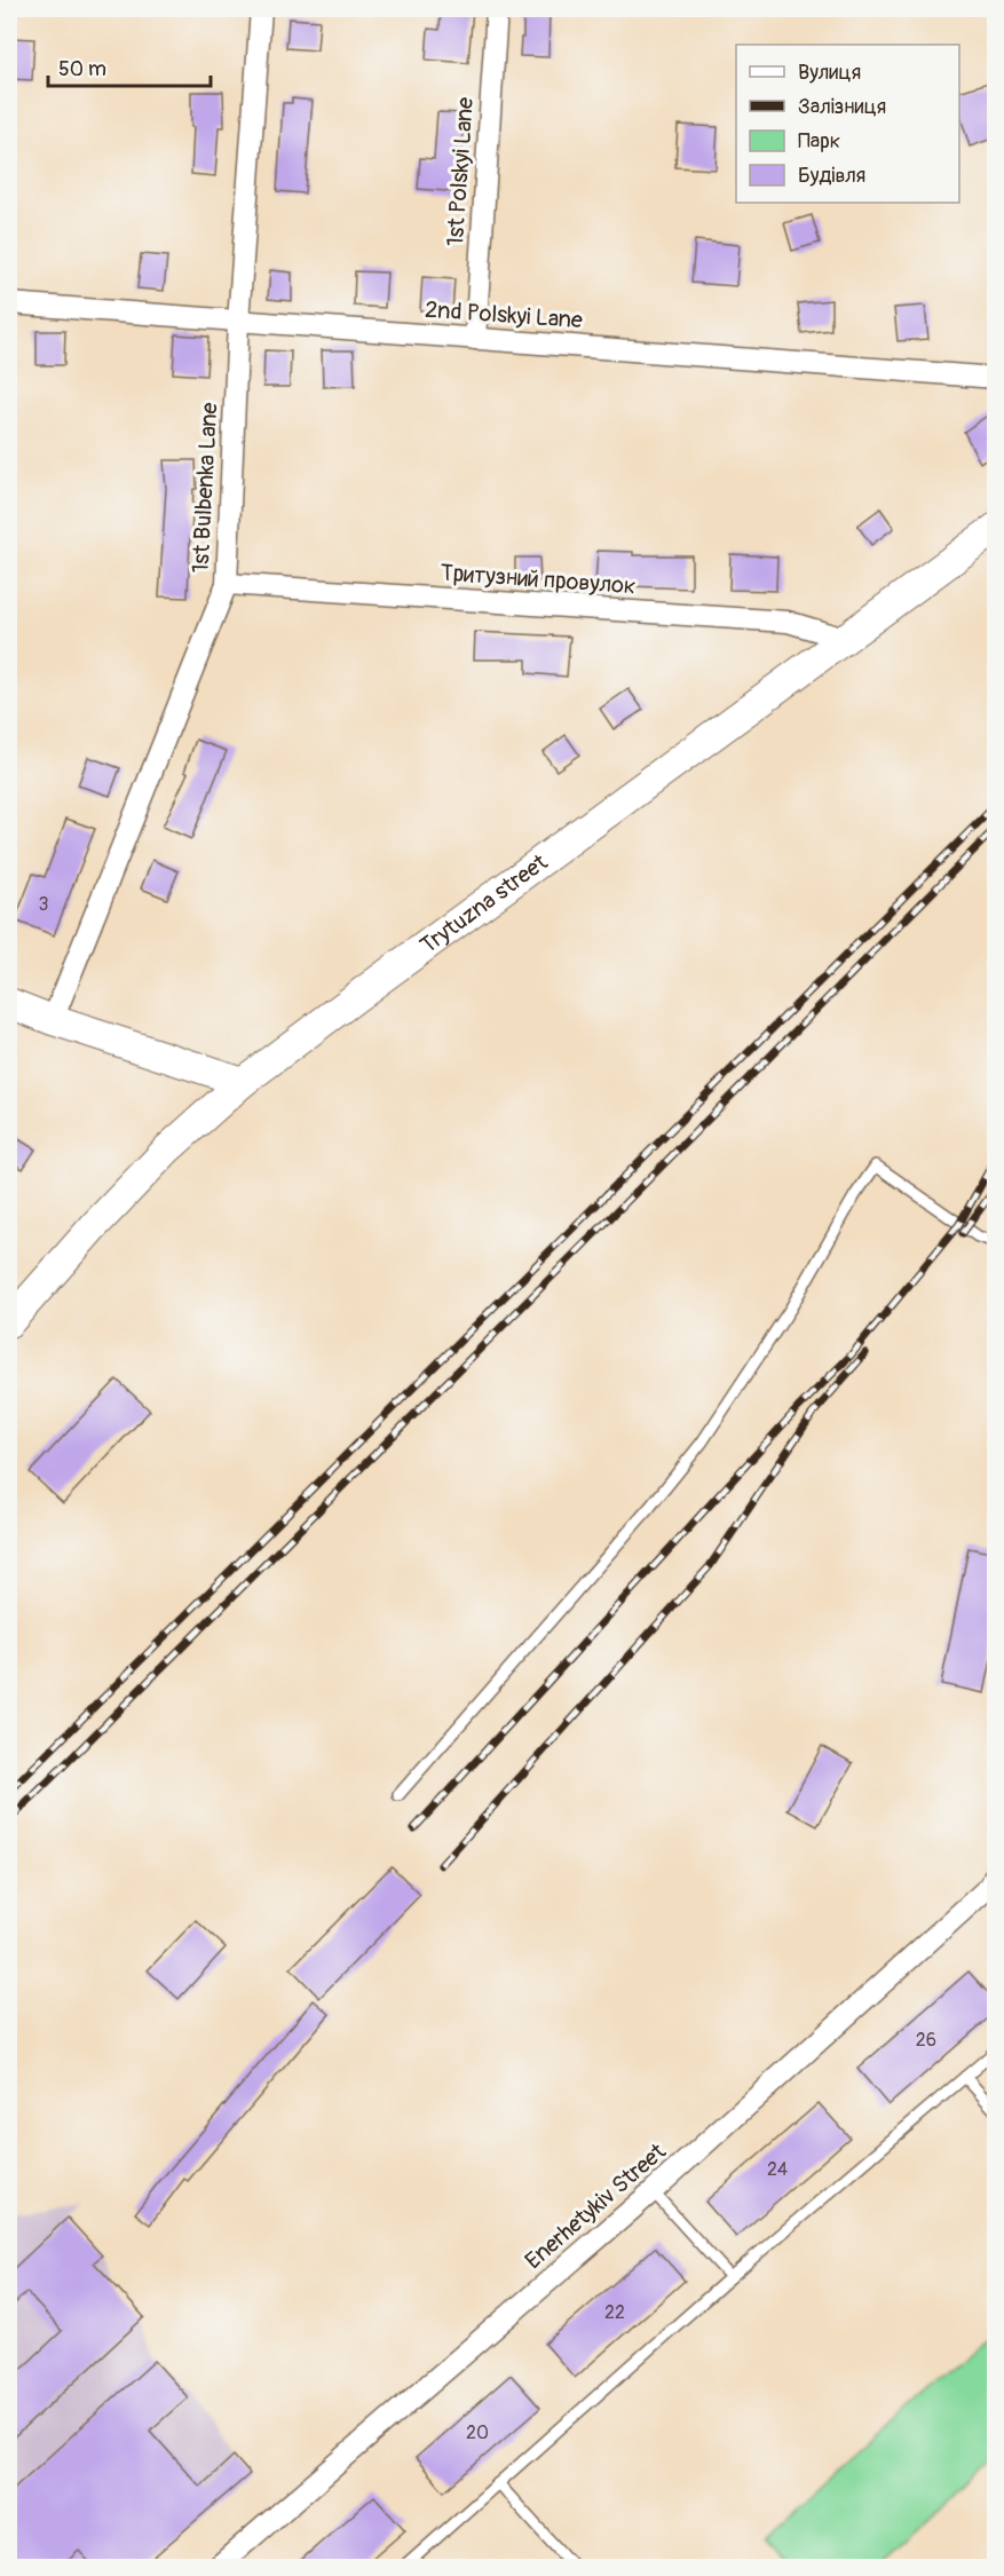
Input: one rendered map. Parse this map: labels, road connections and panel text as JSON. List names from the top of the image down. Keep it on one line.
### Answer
{"streets":{"street":["1st Polskyi Lane","2nd Polskyi Lane","1st Bulbenka Lane","Тритузний провулок","Trytuzna street","Enerhetykiv Street"]},"crossings":[["1st Polskyi Lane","2nd Polskyi Lane"],["2nd Polskyi Lane","1st Bulbenka Lane"],["1st Bulbenka Lane","Тритузний провулок"],["Тритузний провулок","Trytuzna street"]],"house_numbers":["3","26","24","22","20"],"legend":["Вулиця","Залізниця","Парк","Будівля"],"scale_bar":"50 m"}
